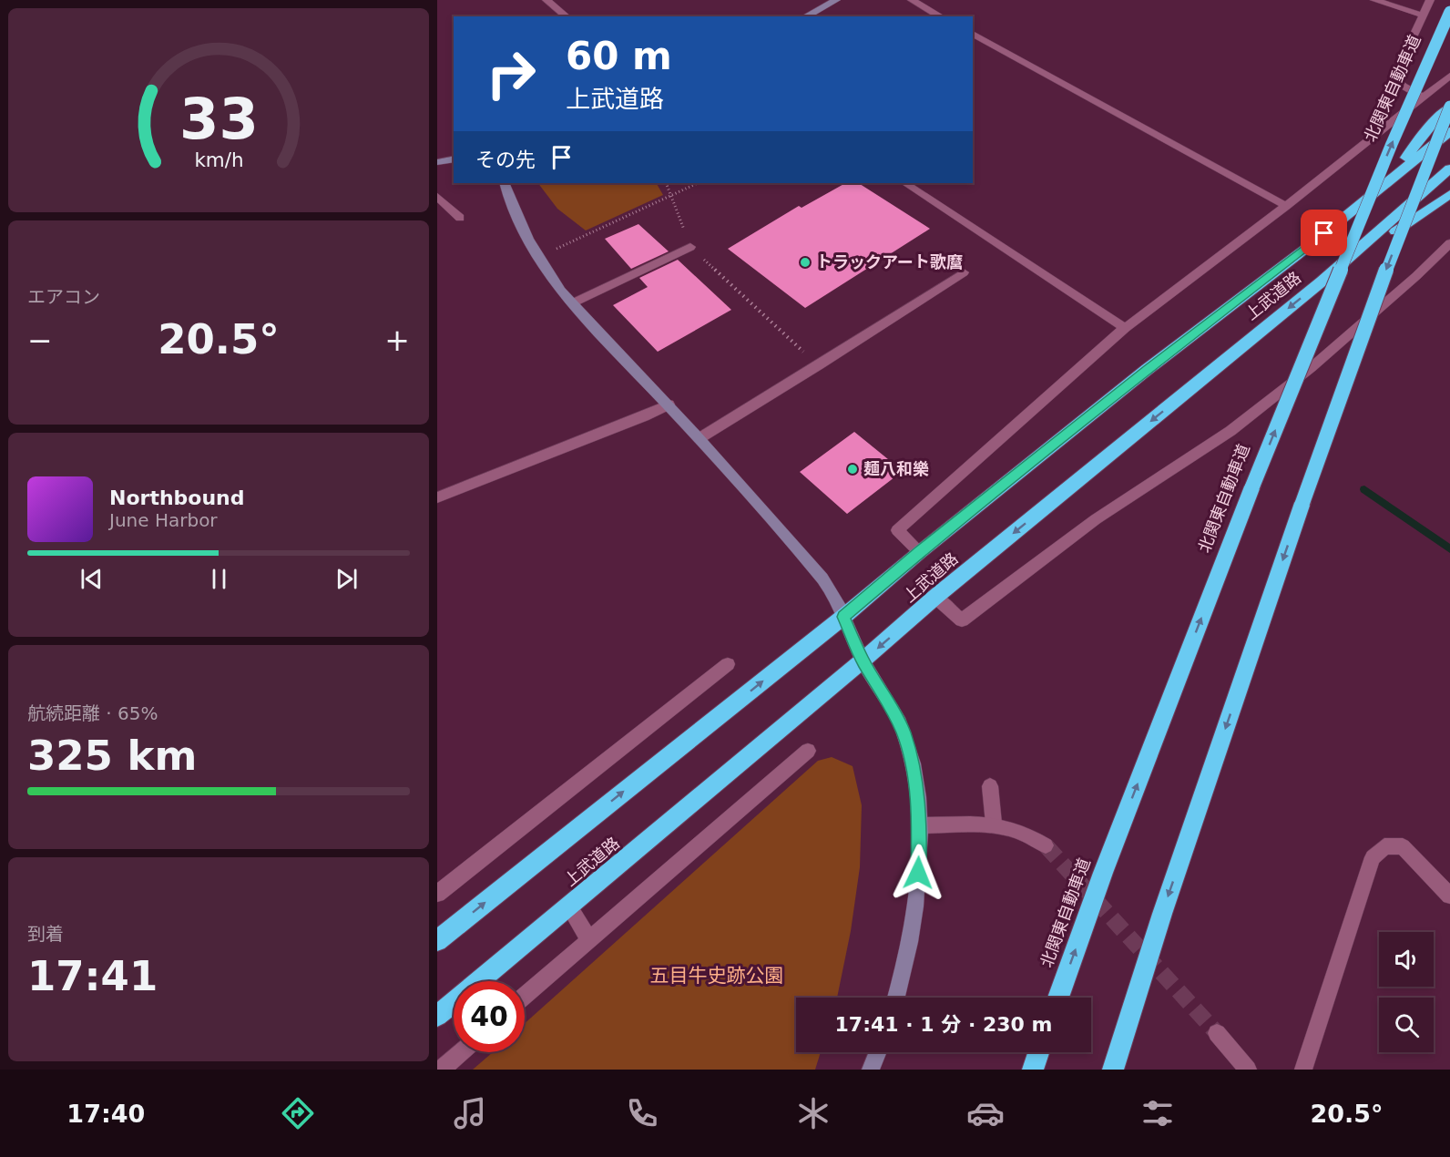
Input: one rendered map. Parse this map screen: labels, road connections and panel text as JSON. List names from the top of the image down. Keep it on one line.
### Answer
{"streets":{"highway":["北関東自動車道","上武道路"]},"parks":["五目牛史跡公園"],"places":["トラックアート歌麿","麺八和樂"],"page":{"turn":["60 m","上武道路"],"then":"その先","tile":["エアコン",["航続距離 · 65%","325 km"],["到着","17:41"]],"heat":["−","20.5°","+"],"song":["Northbound","June Harbor"],"limit":"40","trip":"17:41 · 1 分 · 230 m","tabs":["17:40","20.5°"],"gauge":["33","km/h"]}}
